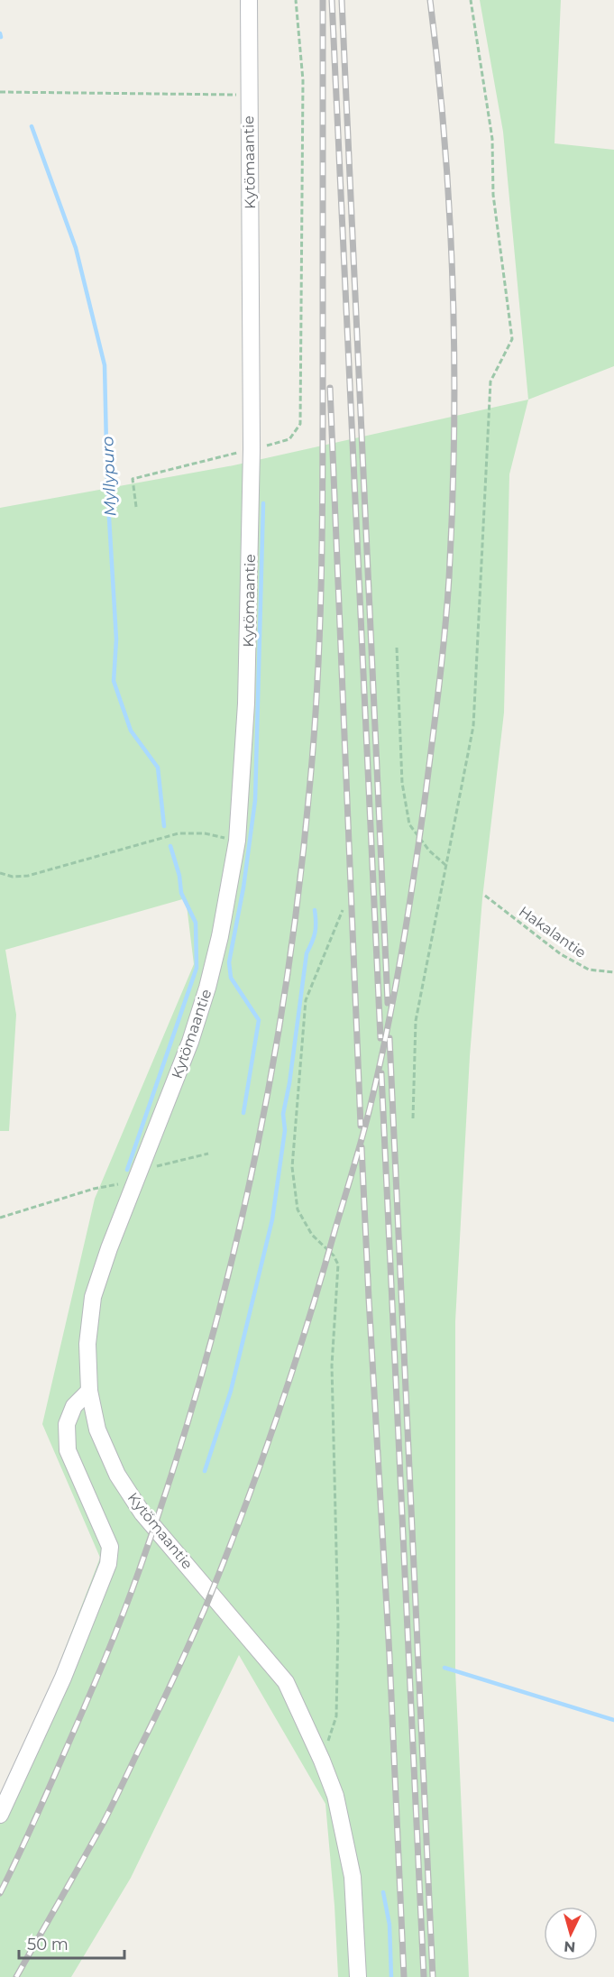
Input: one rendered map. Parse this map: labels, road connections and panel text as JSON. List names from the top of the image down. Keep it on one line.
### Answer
{"streets":{"street":["Kytömaantie"],"path":["Hakalantie"]},"water":["Myllypuro"],"scale_bar":"50 m","north":"bottom"}
